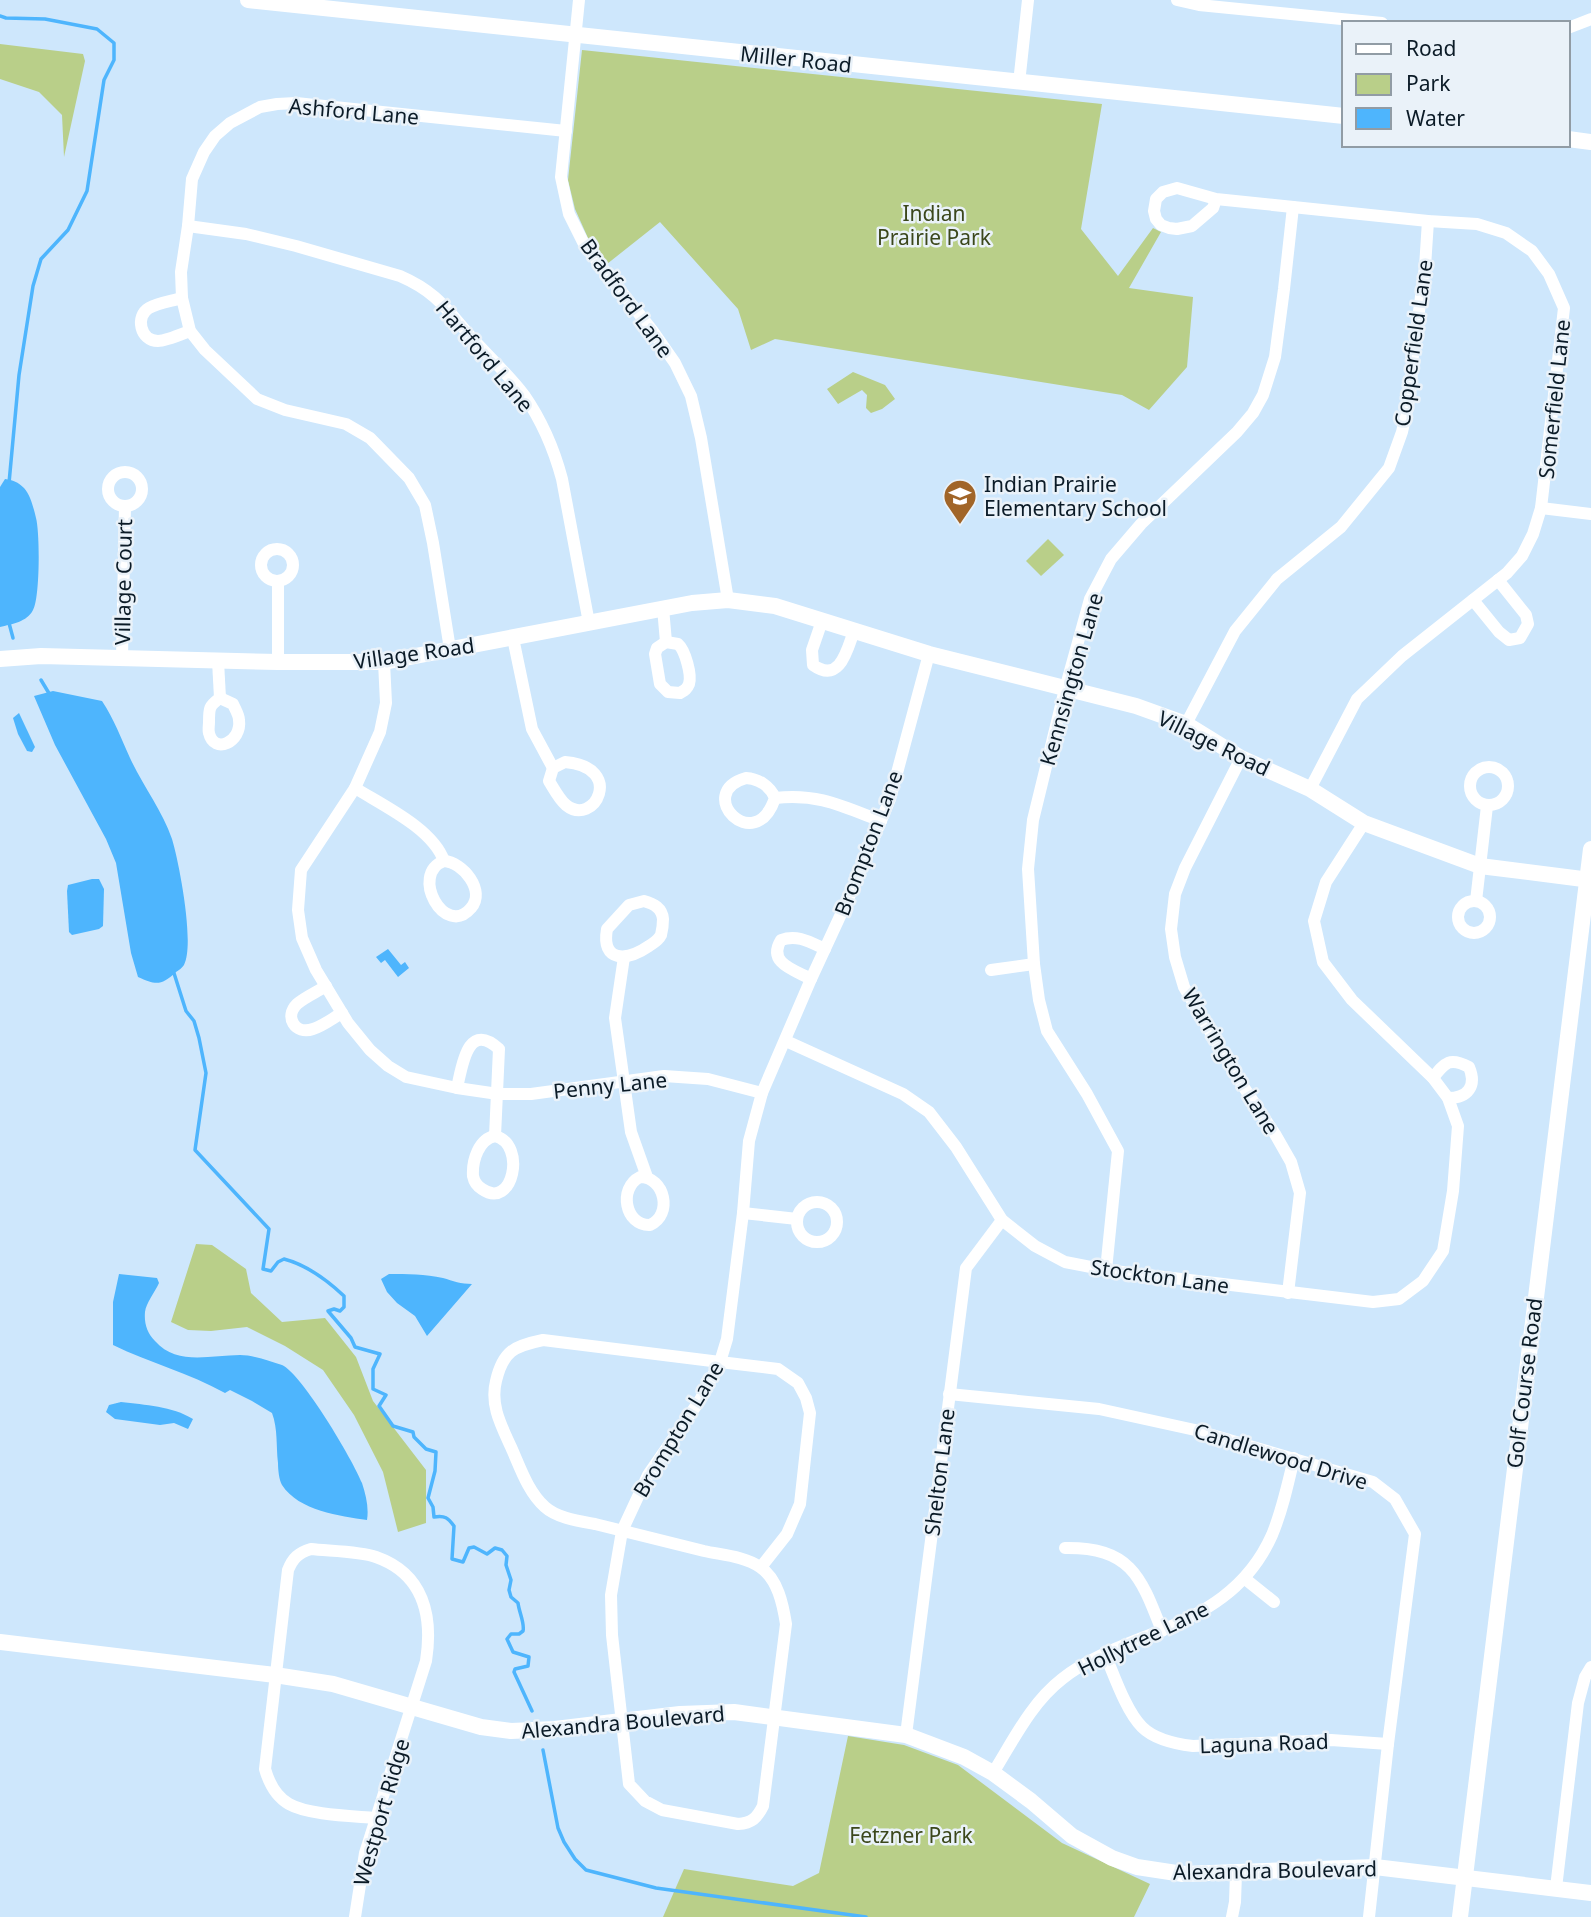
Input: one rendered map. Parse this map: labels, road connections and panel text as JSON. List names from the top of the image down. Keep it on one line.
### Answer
{"streets":{"street":["Miller Road","Ashford Lane","Bradford Lane","Copperfield Lane","Hartford Lane","Somerfield Lane","Village Court","Village Road","Kennsington Lane","Brompton Lane","Warrington Lane","Penny Lane","Stockton Lane","Golf Course Road","Candlewood Drive","Shelton Lane","Hollytree Lane","Alexandra Boulevard","Laguna Road","Westport Ridge"]},"crossings":[["Miller Road","Bradford Lane"],["Ashford Lane","Bradford Lane"],["Ashford Lane","Hartford Lane"],["Ashford Lane","Village Road"],["Bradford Lane","Village Road"],["Copperfield Lane","Somerfield Lane"],["Copperfield Lane","Village Road"],["Hartford Lane","Village Road"],["Somerfield Lane","Village Road"],["Somerfield Lane","Kennsington Lane"],["Village Court","Village Road"],["Village Road","Kennsington Lane"],["Village Road","Brompton Lane"],["Village Road","Warrington Lane"],["Village Road","Penny Lane"],["Village Road","Stockton Lane"],["Village Road","Golf Course Road"],["Kennsington Lane","Stockton Lane"],["Brompton Lane","Penny Lane"],["Brompton Lane","Stockton Lane"],["Brompton Lane","Alexandra Boulevard"],["Warrington Lane","Stockton Lane"],["Stockton Lane","Shelton Lane"],["Golf Course Road","Alexandra Boulevard"],["Candlewood Drive","Shelton Lane"],["Candlewood Drive","Hollytree Lane"],["Candlewood Drive","Alexandra Boulevard"],["Candlewood Drive","Laguna Road"],["Shelton Lane","Alexandra Boulevard"],["Hollytree Lane","Alexandra Boulevard"],["Hollytree Lane","Laguna Road"],["Alexandra Boulevard","Westport Ridge"]],"parks":["Indian Prairie Park","Fetzner Park"],"places":{"school or university":["Indian Prairie Elementary School"]},"legend":["Road","Park","Water"]}
